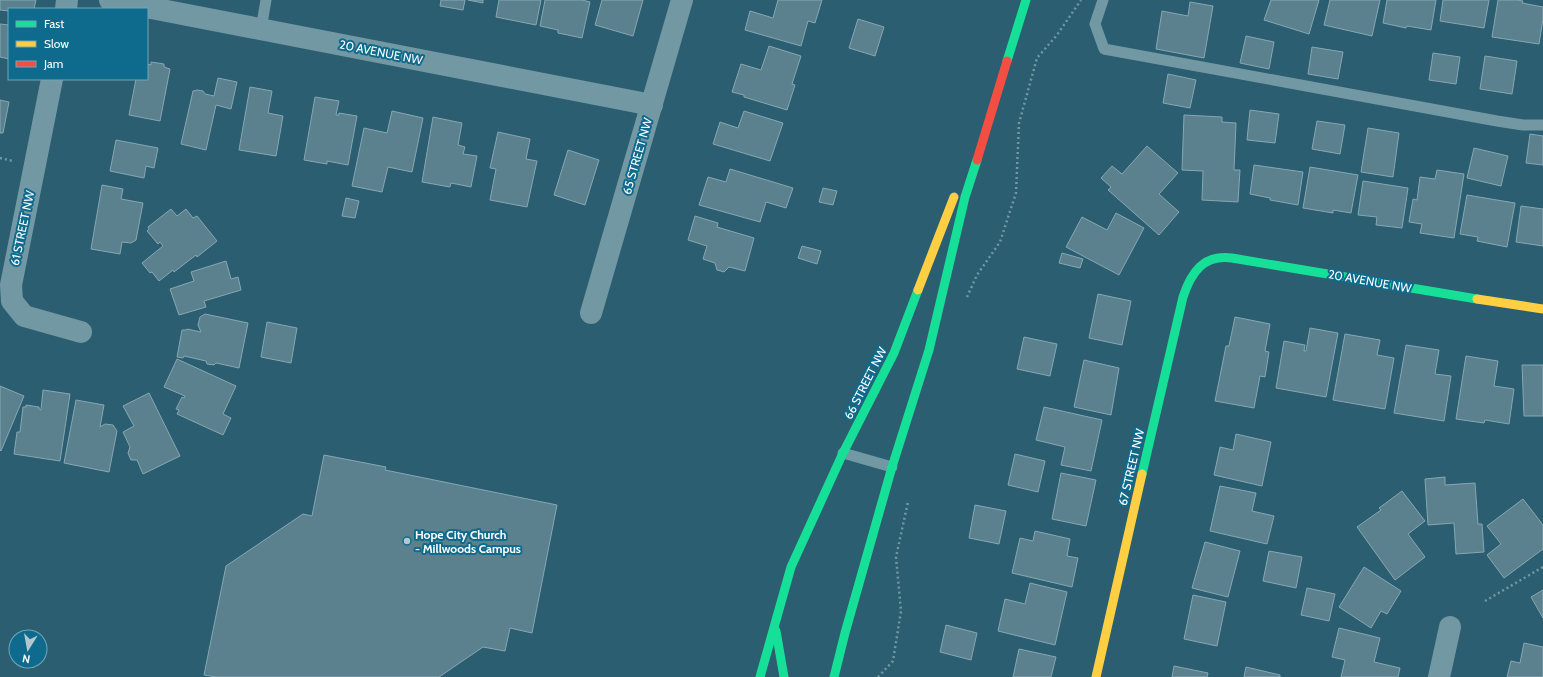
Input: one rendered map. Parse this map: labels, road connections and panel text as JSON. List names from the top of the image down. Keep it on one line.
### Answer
{"streets":{"main road":["20 AVENUE NW","66 STREET NW","67 STREET NW"],"street":["65 STREET NW","61 STREET NW"]},"crossings":[["20 AVENUE NW","65 STREET NW"],["20 AVENUE NW","67 STREET NW"]],"places":["Hope City Church - Millwoods Campus"],"legend":["Fast","Slow","Jam"],"north":"bottom"}
